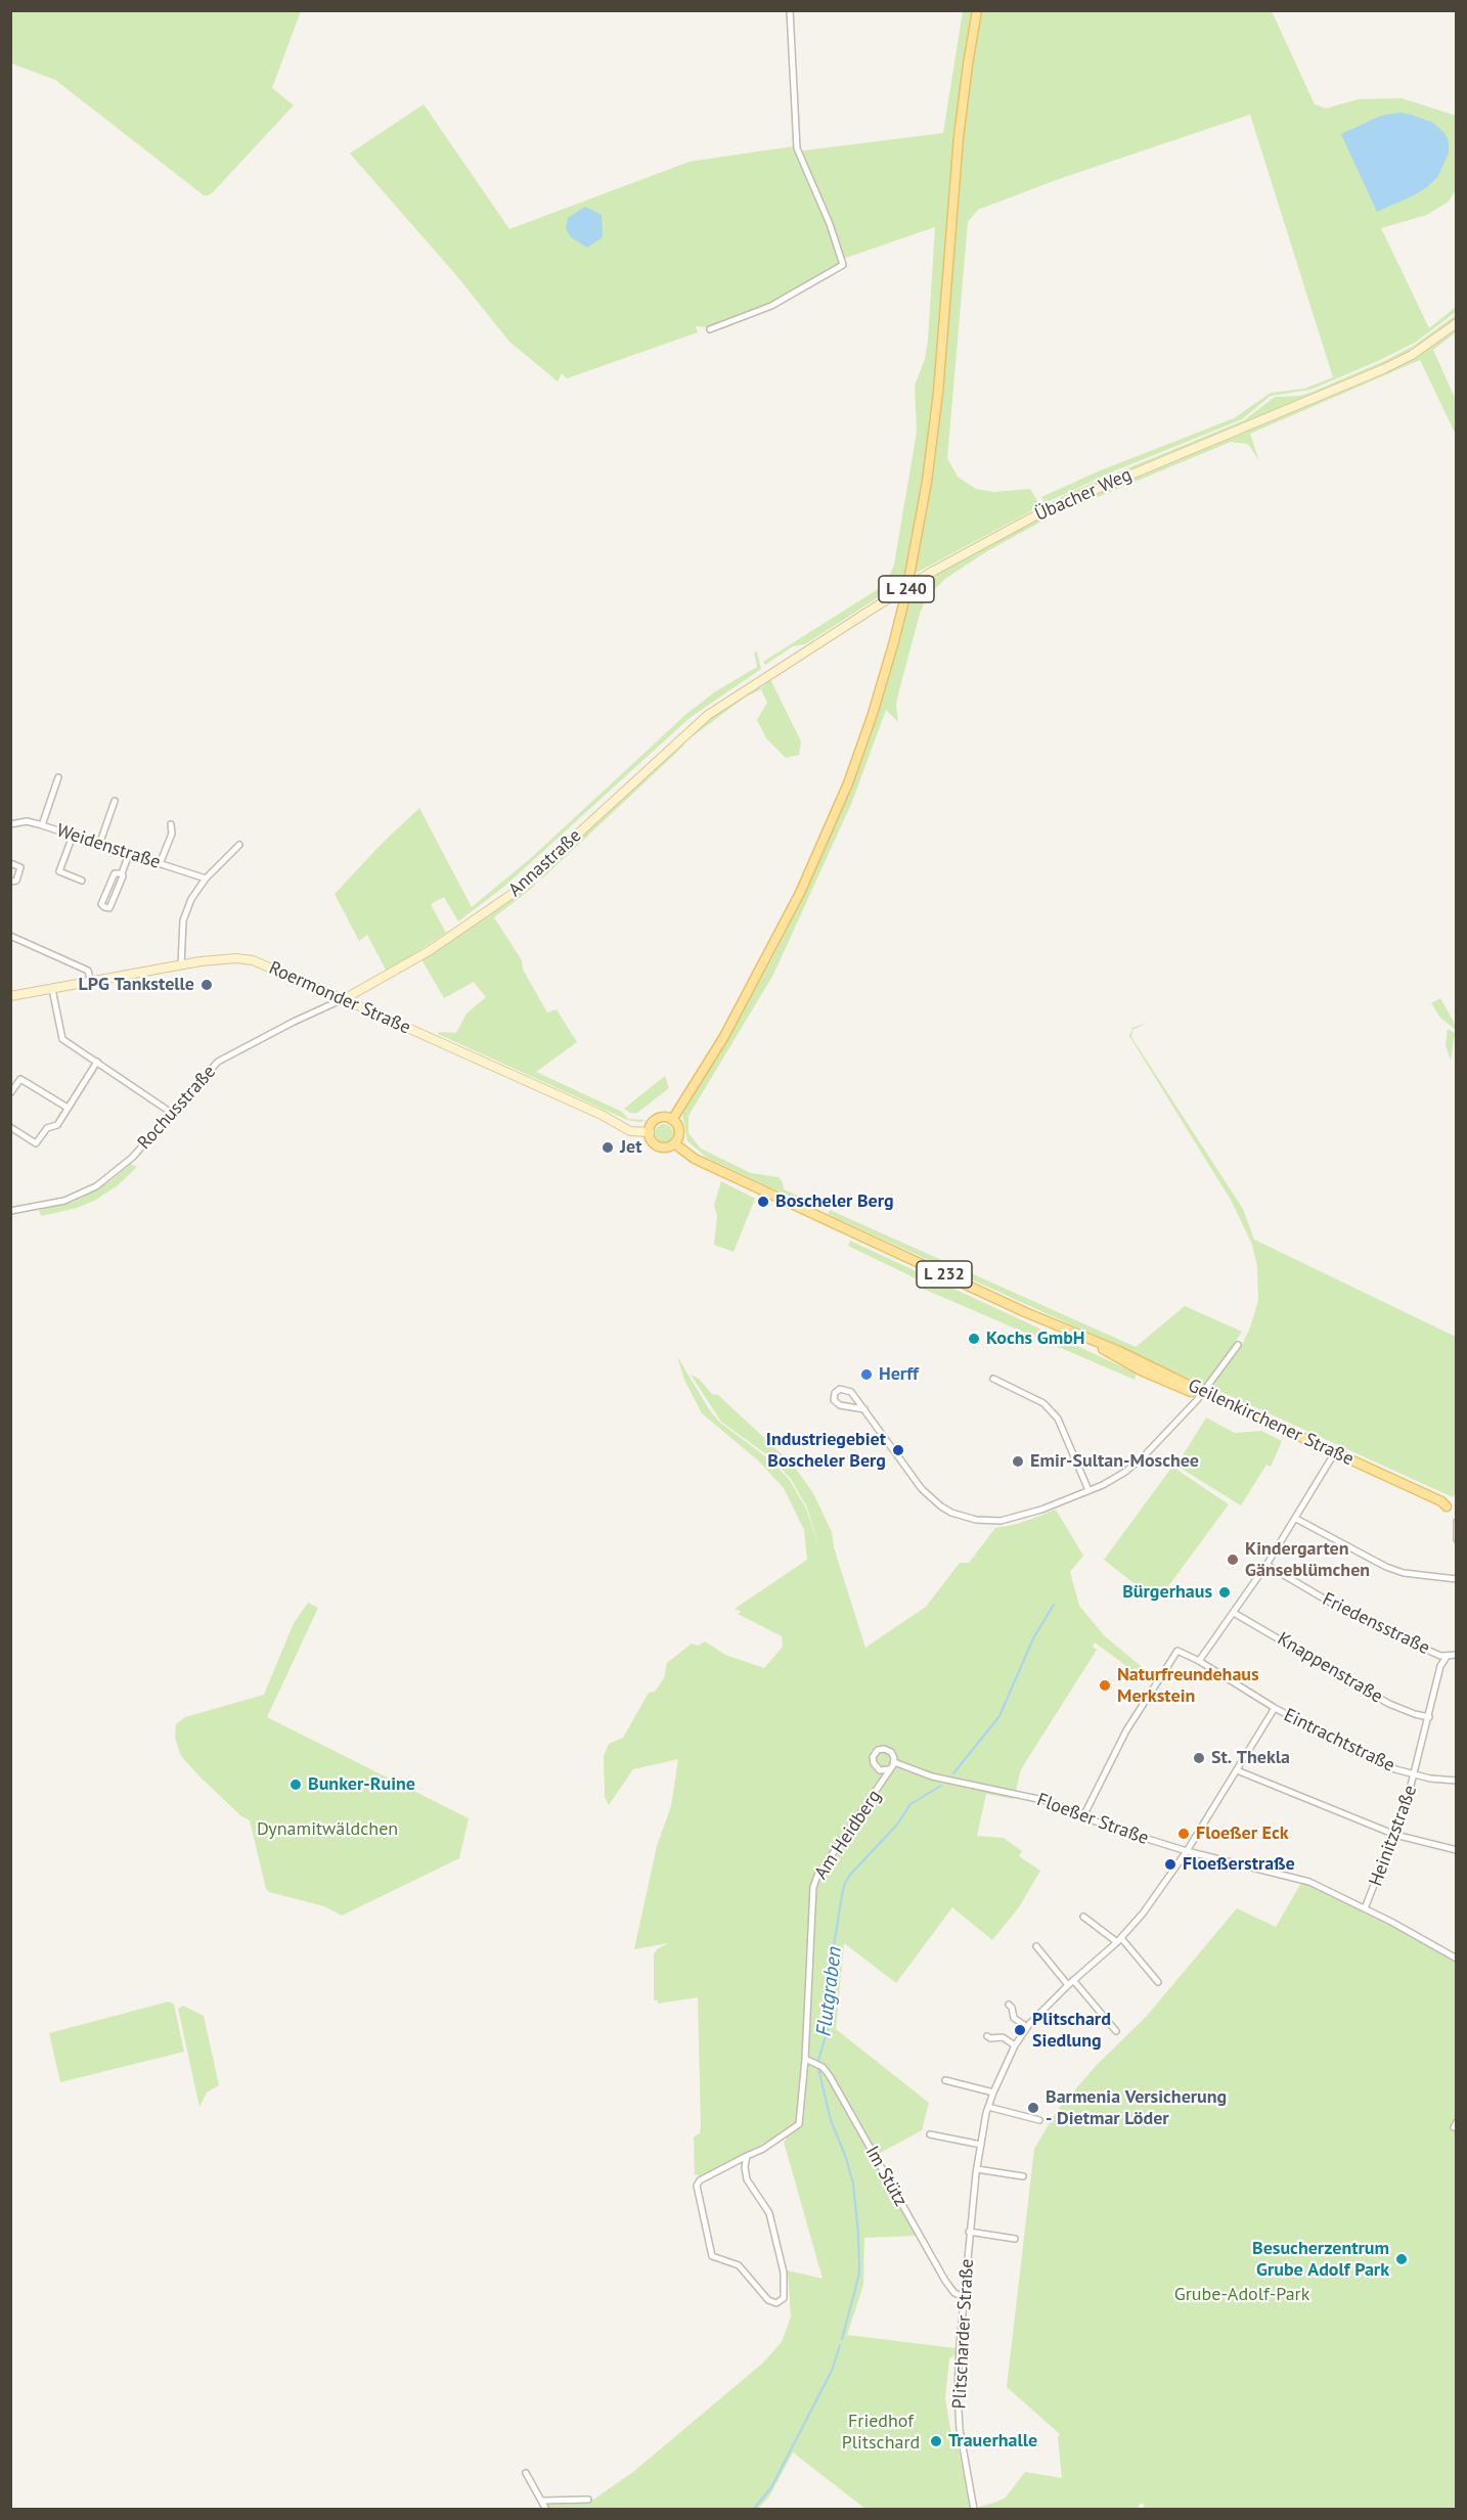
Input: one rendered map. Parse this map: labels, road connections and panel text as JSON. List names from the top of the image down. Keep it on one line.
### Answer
{"streets":{"main road":["Übacher Weg","L 240","Annastraße","Roermonder Straße","L 232","Geilenkirchener Straße"],"street":["Weidenstraße","Rochusstraße","Friedensstraße","Knappenstraße","Eintrachtstraße","Floeßer Straße","Am Heidberg","Heinitzstraße","Im Stütz","Plitscharder Straße"]},"crossings":[["Übacher Weg","Annastraße"],["L 240","Roermonder Straße"],["L 240","Geilenkirchener Straße"],["Annastraße","Roermonder Straße"],["Annastraße","Rochusstraße"],["Roermonder Straße","Rochusstraße"],["Roermonder Straße","Geilenkirchener Straße"],["Friedensstraße","Heinitzstraße"],["Knappenstraße","Heinitzstraße"],["Eintrachtstraße","Heinitzstraße"],["Eintrachtstraße","Plitscharder Straße"],["Floeßer Straße","Am Heidberg"],["Floeßer Straße","Heinitzstraße"],["Floeßer Straße","Plitscharder Straße"],["Am Heidberg","Im Stütz"],["Im Stütz","Plitscharder Straße"]],"water":["Flutgraben"],"parks":["Dynamitwäldchen","Grube-Adolf-Park","Friedhof Plitschard"],"places":["LPG Tankstelle","Jet","Boscheler Berg","Kochs GmbH","Herff","Industriegebiet Boscheler Berg","Emir-Sultan-Moschee","Kindergarten Gänseblümchen","Bürgerhaus","Naturfreundehaus Merkstein","St. Thekla","Bunker-Ruine","Floeßer Eck","Floeßerstraße","Plitschard Siedlung","Barmenia Versicherung - Dietmar Löder","Besucherzentrum Grube Adolf Park","Trauerhalle"]}
